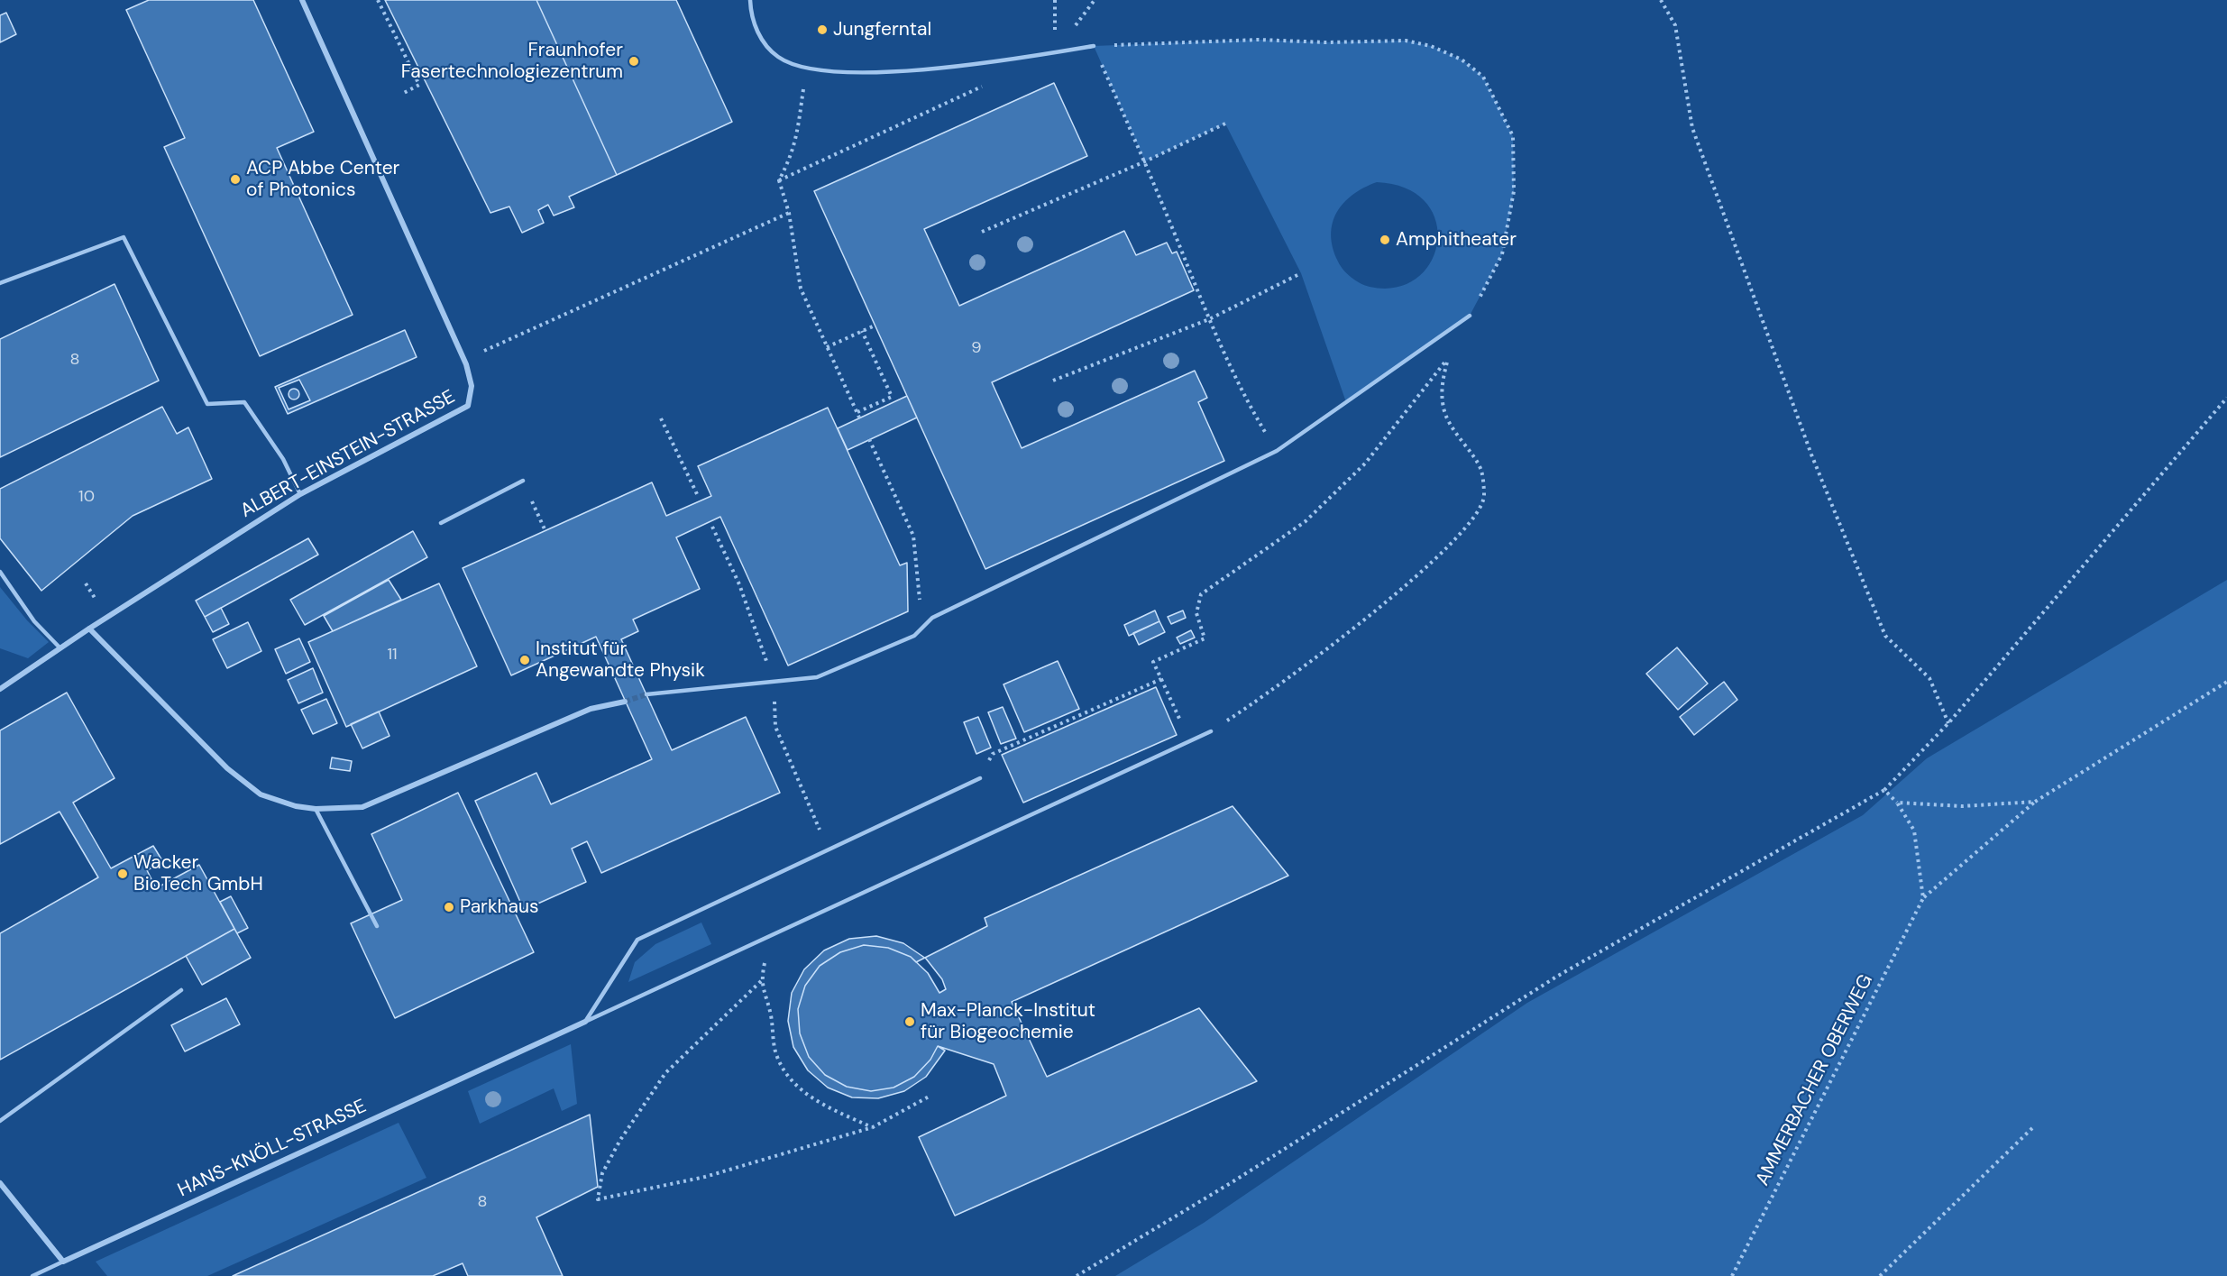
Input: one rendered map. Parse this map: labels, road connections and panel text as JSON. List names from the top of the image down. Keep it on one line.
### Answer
{"streets":{"street":["ALBERT-EINSTEIN-STRASSE","HANS-KNÖLL-STRASSE"],"path":["AMMERBACHER OBERWEG"]},"places":["Jungferntal","Fraunhofer Fasertechnologiezentrum","ACP Abbe Center of Photonics","Amphitheater","Institut für Angewandte Physik","Wacker BioTech GmbH","Parkhaus","Max-Planck-Institut für Biogeochemie"],"house_numbers":["9","8","10","11","8"]}
